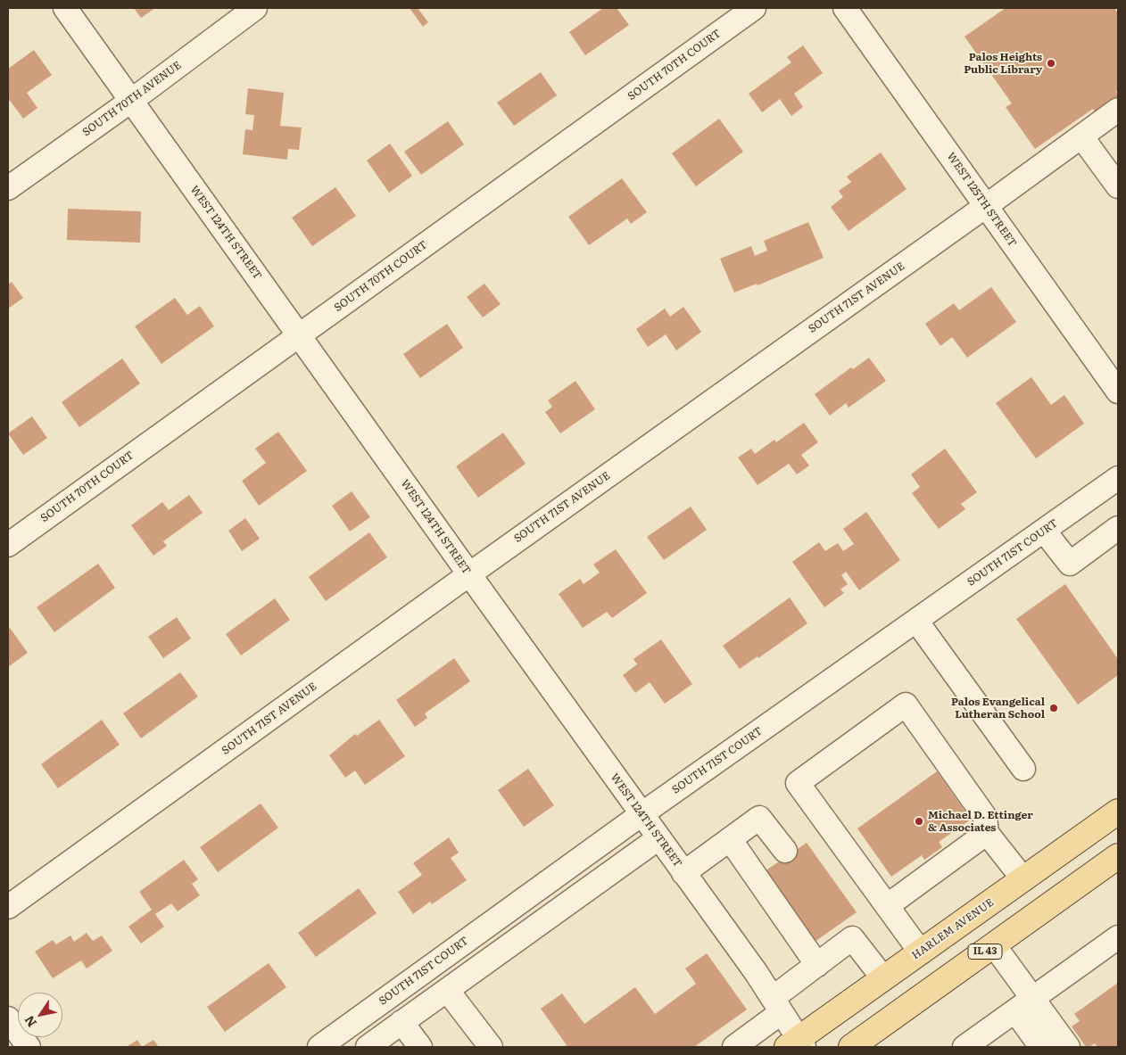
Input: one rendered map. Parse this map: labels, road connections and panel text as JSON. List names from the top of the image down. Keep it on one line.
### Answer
{"streets":{"main road":["HARLEM AVENUE","IL 43"],"street":["SOUTH 70TH COURT","SOUTH 70TH AVENUE","WEST 125TH STREET","WEST 124TH STREET","SOUTH 71ST AVENUE","SOUTH 71ST COURT"]},"crossings":[["SOUTH 70TH COURT","WEST 124TH STREET"],["SOUTH 70TH AVENUE","WEST 124TH STREET"],["WEST 125TH STREET","SOUTH 71ST AVENUE"],["WEST 124TH STREET","SOUTH 71ST AVENUE"],["WEST 124TH STREET","SOUTH 71ST COURT"],["WEST 124TH STREET","HARLEM AVENUE"]],"places":["Palos Heights Public Library","Palos Evangelical Lutheran School","Michael D. Ettinger & Associates"],"north":"bottom left"}
